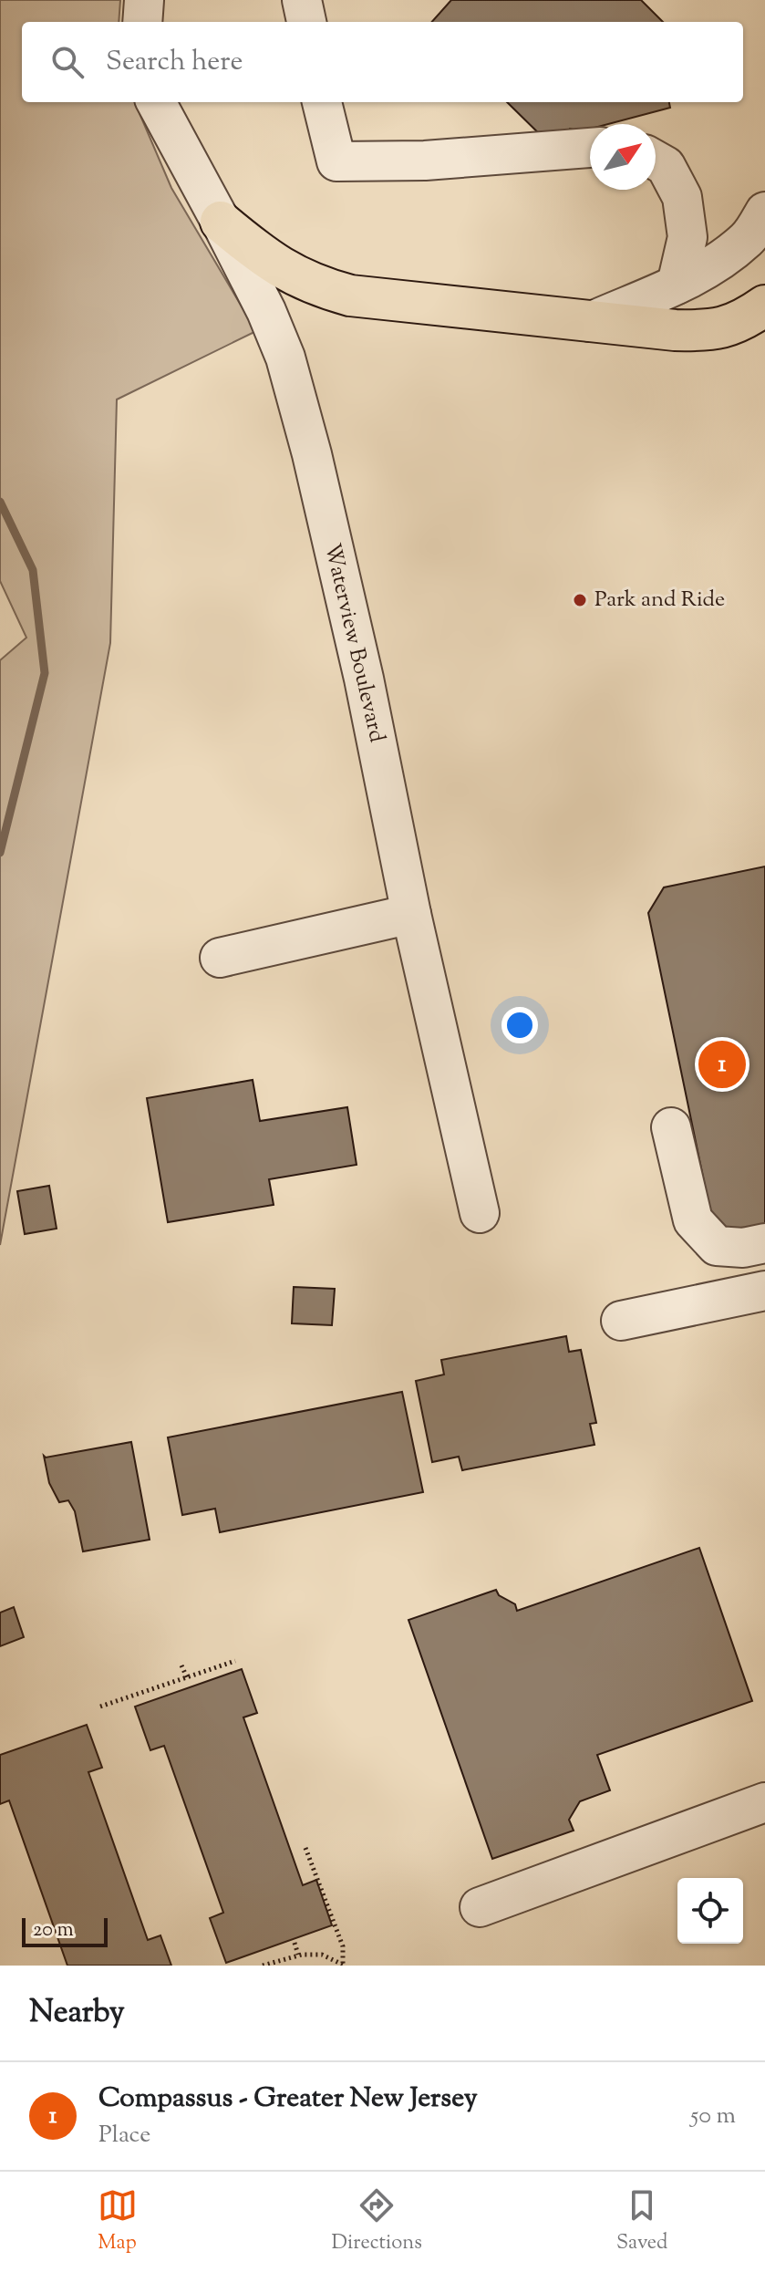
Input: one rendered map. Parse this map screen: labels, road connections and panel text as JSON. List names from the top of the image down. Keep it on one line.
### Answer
{"streets":{"street":["Waterview Boulevard"]},"places":["Park and Ride"],"scale_bar":"20 m","north":"top right","page":{"search":"Search here","pins":"1","scale":"20 m","heading":"Nearby","list":[{"mark":"1","name":"Compassus - Greater New Jersey","note":"Place","value":"50 m"}],"nav":["Map","Directions","Saved"]}}
